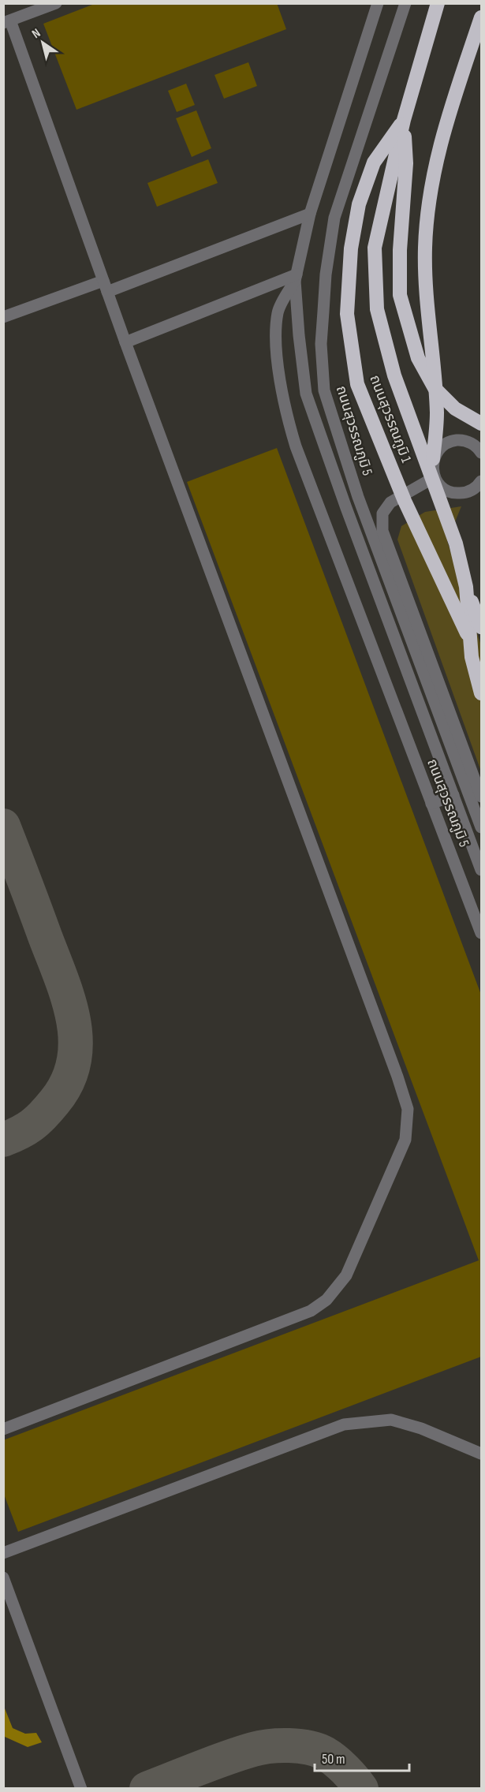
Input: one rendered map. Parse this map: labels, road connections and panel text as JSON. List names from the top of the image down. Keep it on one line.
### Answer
{"streets":{"highway":["ถนนสุวรรณภูมิ 1"],"street":["ถนนสุวรรณภูมิ 5"]},"scale_bar":"50 m","north":"top left"}
